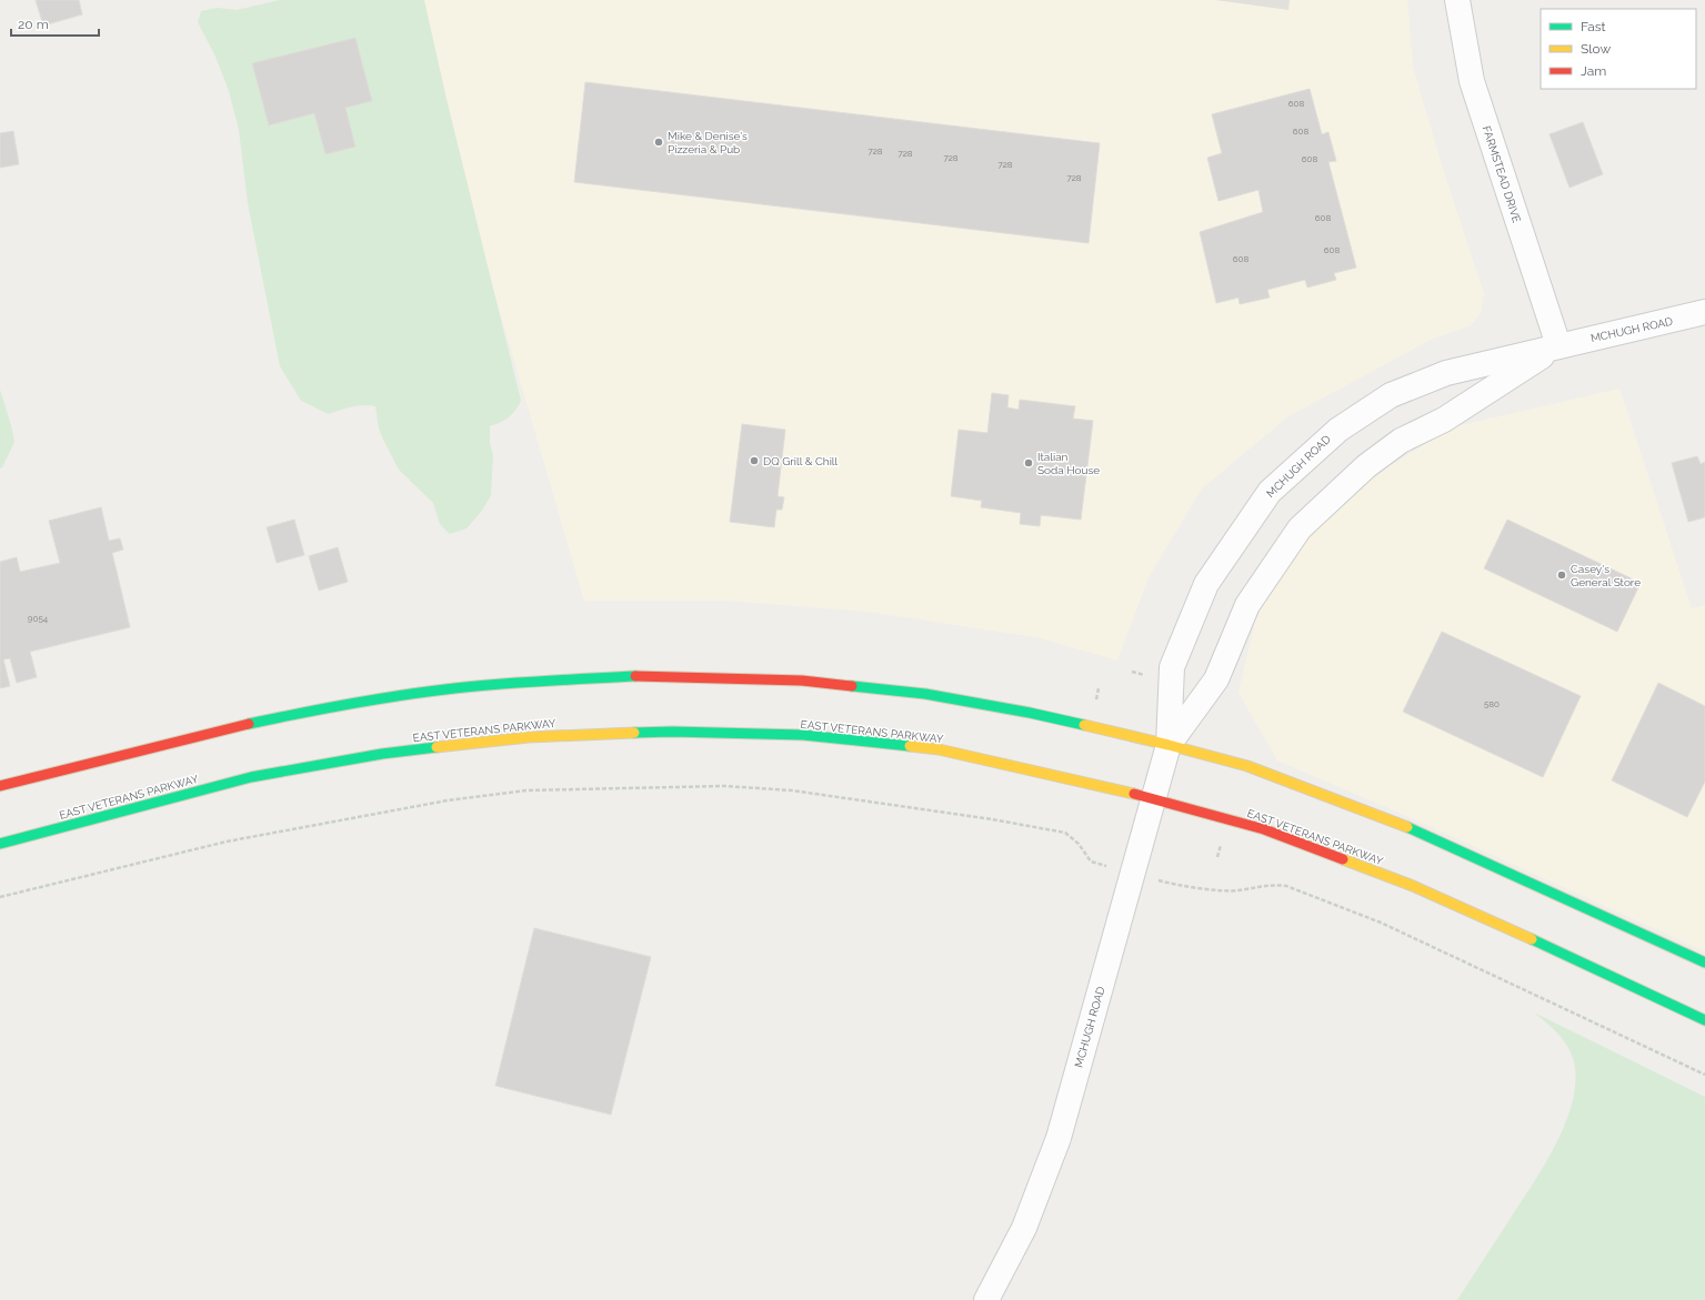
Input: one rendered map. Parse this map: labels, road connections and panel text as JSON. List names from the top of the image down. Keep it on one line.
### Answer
{"streets":{"main road":["EAST VETERANS PARKWAY"],"street":["FARMSTEAD DRIVE","MCHUGH ROAD"]},"crossings":[["FARMSTEAD DRIVE","MCHUGH ROAD"],["MCHUGH ROAD","EAST VETERANS PARKWAY"]],"places":["Mike & Denise's Pizzeria & Pub","DQ Grill & Chill","Italian Soda House","Casey's General Store"],"house_numbers":["608","608","728","728","728","608","728","728","608","608","608","9054","580"],"legend":["Fast","Slow","Jam"],"scale_bar":"20 m"}
